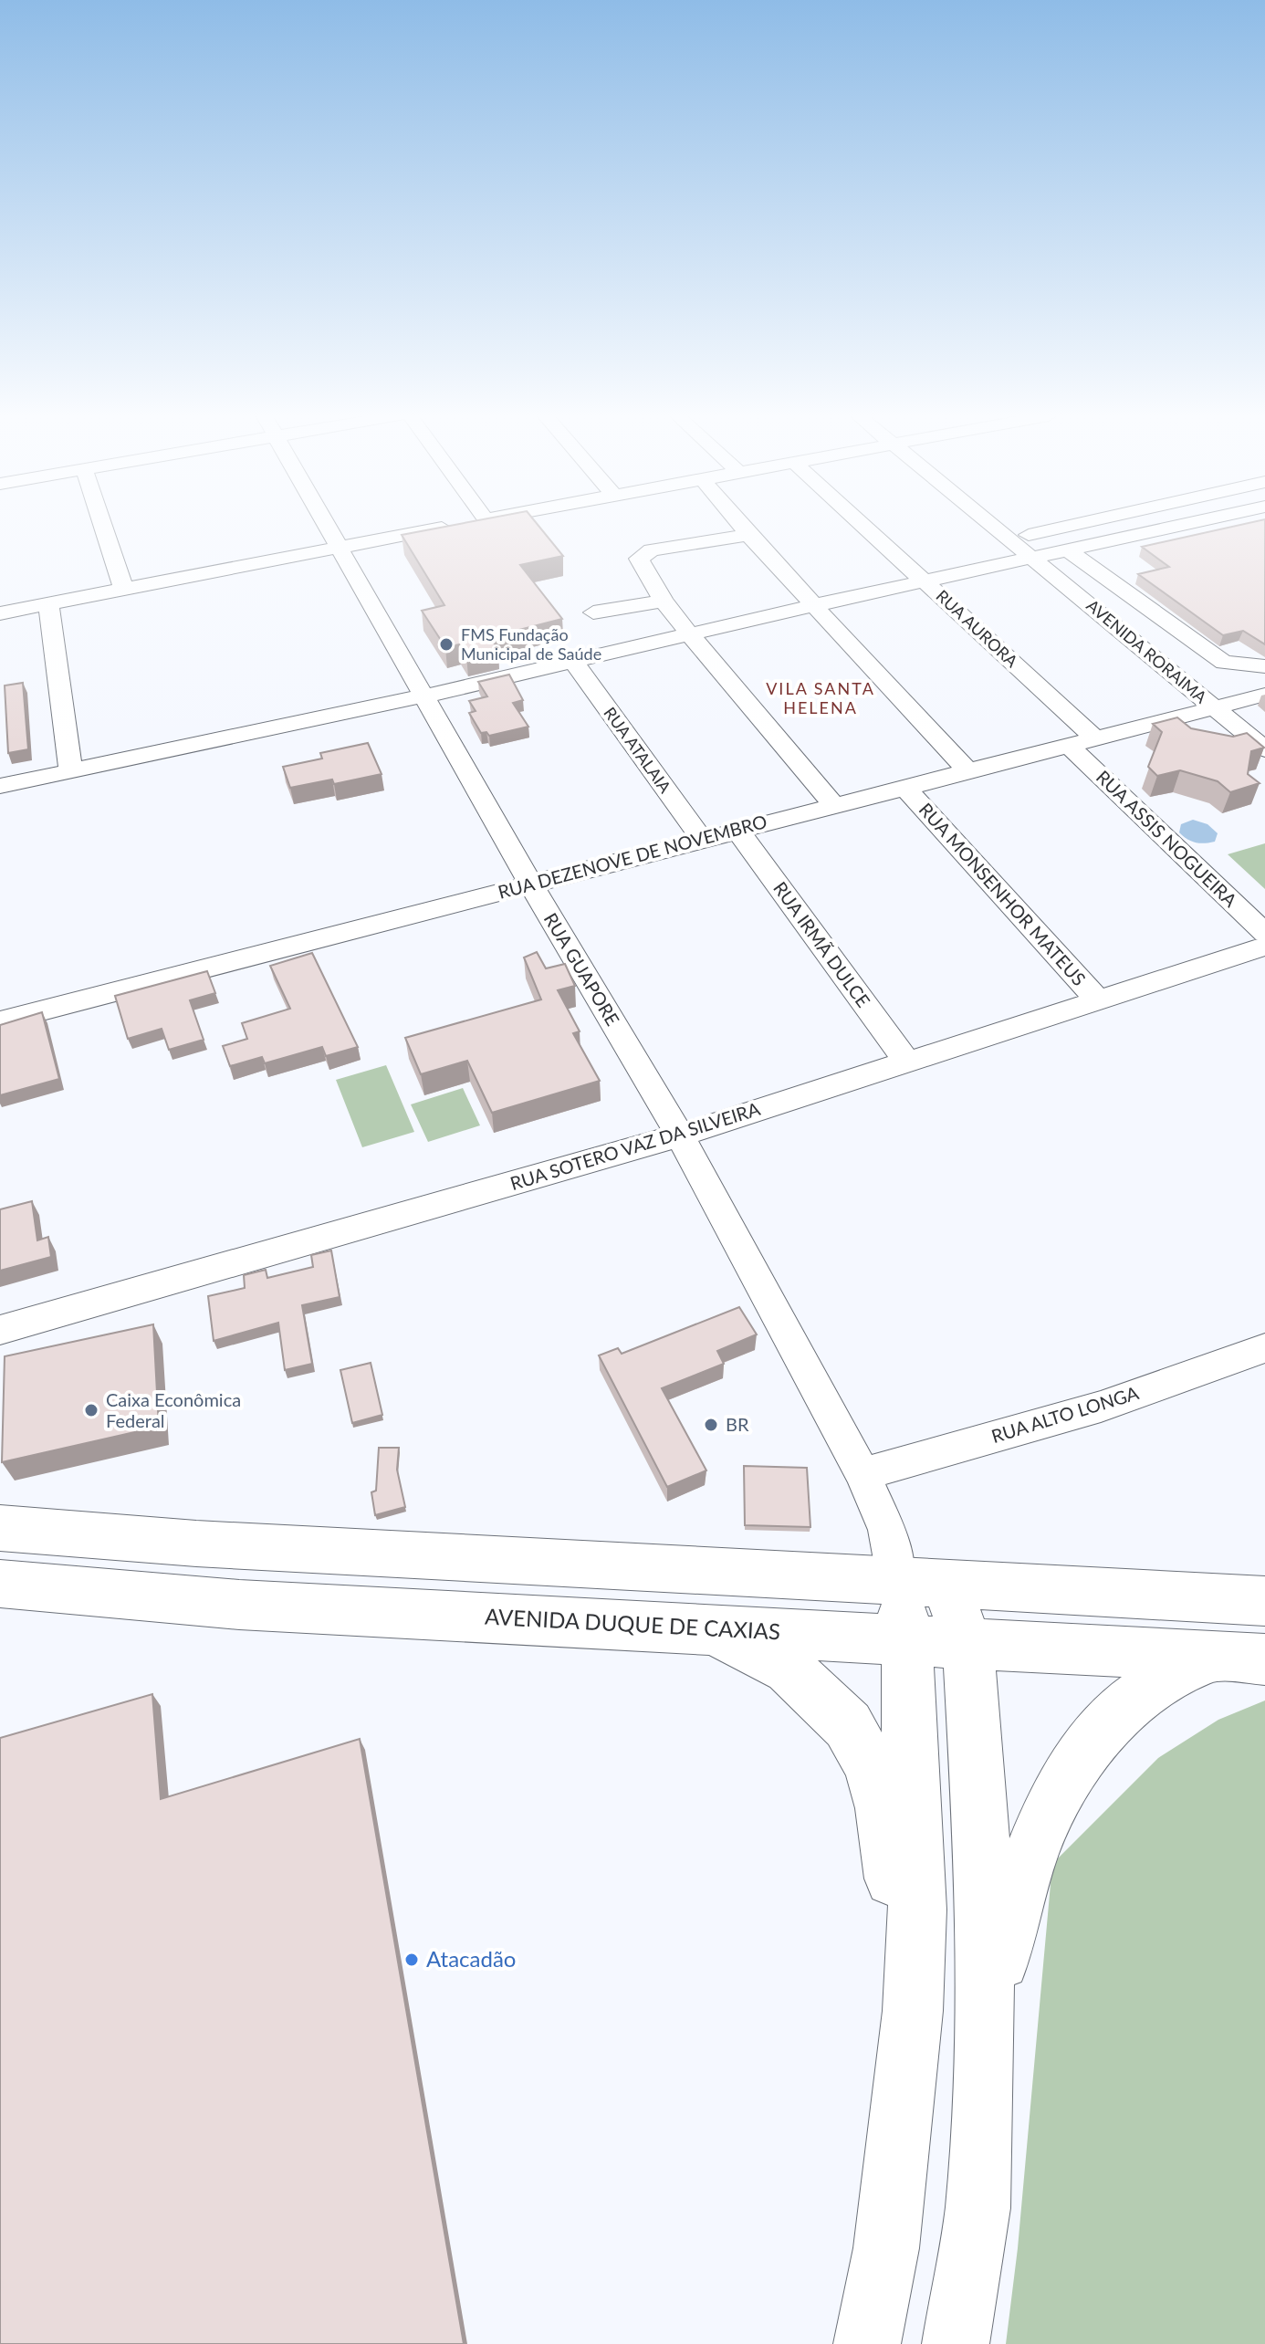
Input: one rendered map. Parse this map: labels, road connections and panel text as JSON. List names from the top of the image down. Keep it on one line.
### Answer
{"streets":{"main road":["RUA GUAPORE","AVENIDA DUQUE DE CAXIAS"],"street":["RUA AURORA","AVENIDA RORAIMA","RUA ATALAIA","RUA ASSIS NOGUEIRA","RUA DEZENOVE DE NOVEMBRO","RUA MONSENHOR MATEUS","RUA IRMÃ DULCE","RUA SOTERO VAZ DA SILVEIRA","RUA ALTO LONGA"]},"crossings":[["RUA AURORA","RUA DEZENOVE DE NOVEMBRO"],["AVENIDA RORAIMA","RUA DEZENOVE DE NOVEMBRO"],["RUA ATALAIA","RUA DEZENOVE DE NOVEMBRO"],["RUA ASSIS NOGUEIRA","RUA DEZENOVE DE NOVEMBRO"],["RUA DEZENOVE DE NOVEMBRO","RUA MONSENHOR MATEUS"],["RUA DEZENOVE DE NOVEMBRO","RUA IRMÃ DULCE"],["RUA DEZENOVE DE NOVEMBRO","RUA GUAPORE"],["RUA MONSENHOR MATEUS","RUA SOTERO VAZ DA SILVEIRA"],["RUA IRMÃ DULCE","RUA SOTERO VAZ DA SILVEIRA"],["RUA GUAPORE","RUA SOTERO VAZ DA SILVEIRA"],["RUA GUAPORE","RUA ALTO LONGA"],["RUA GUAPORE","AVENIDA DUQUE DE CAXIAS"]],"districts":["VILA SANTA HELENA"],"places":["FMS Fundação Municipal de Saúde","Caixa Econômica Federal","BR","Atacadão"]}
